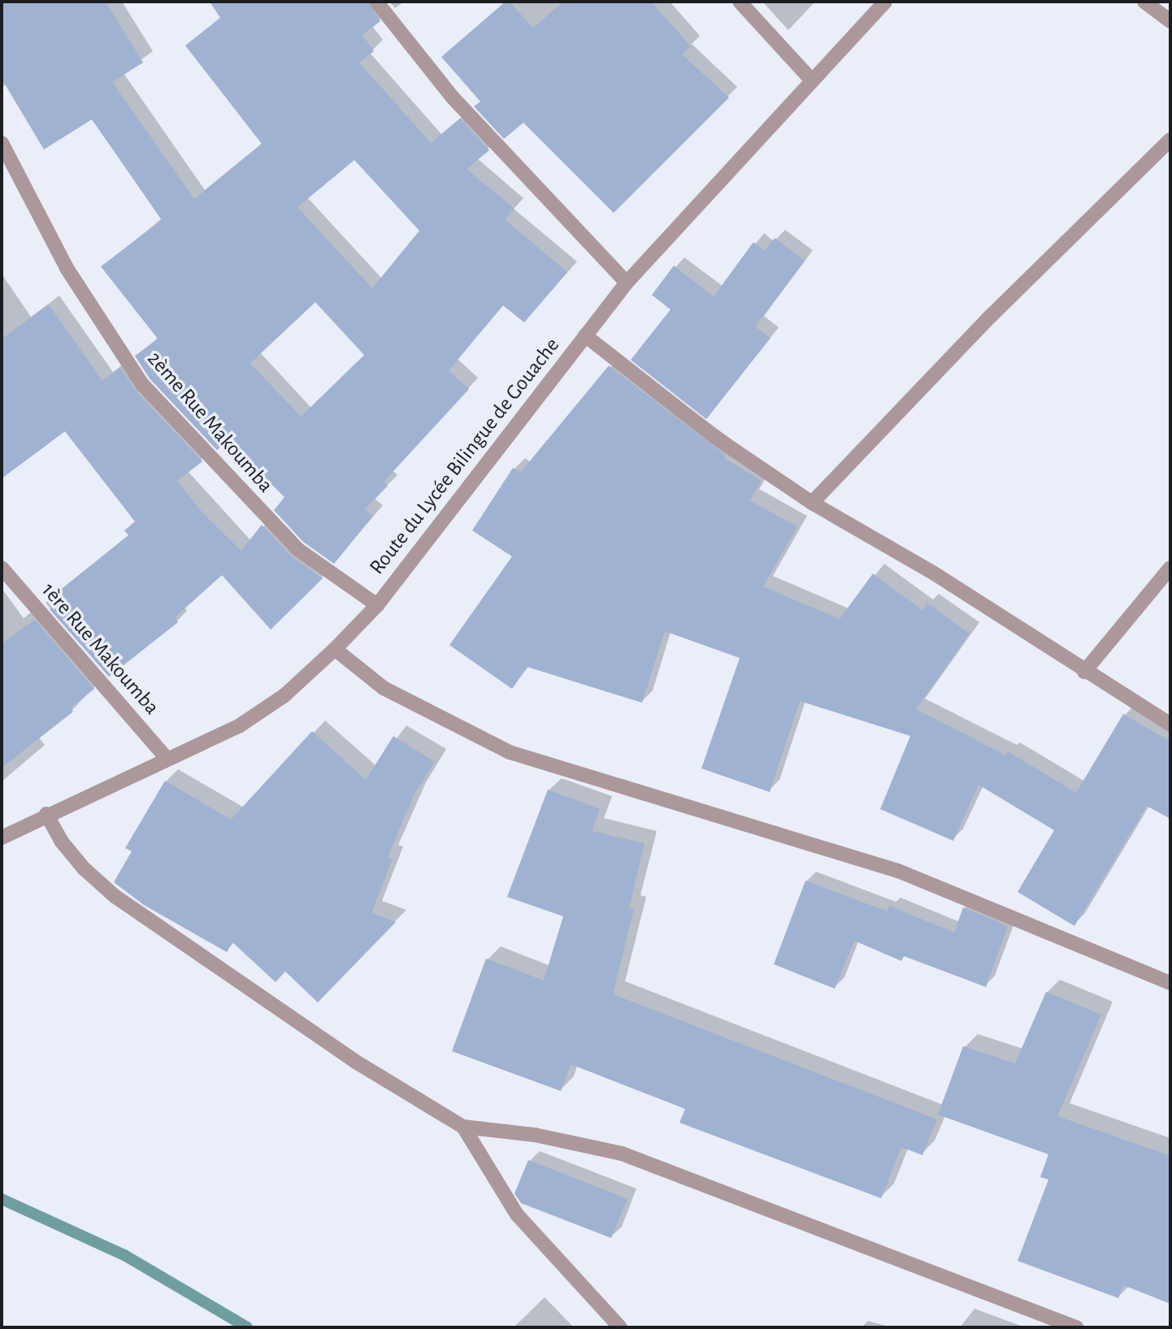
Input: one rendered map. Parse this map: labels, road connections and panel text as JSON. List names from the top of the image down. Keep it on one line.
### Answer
{"streets":{"street":["2ème Rue Makoumba","Route du Lycée Bilingue de Gouache","1ère Rue Makoumba"]},"crossings":[["2ème Rue Makoumba","Route du Lycée Bilingue de Gouache"],["Route du Lycée Bilingue de Gouache","1ère Rue Makoumba"]]}
